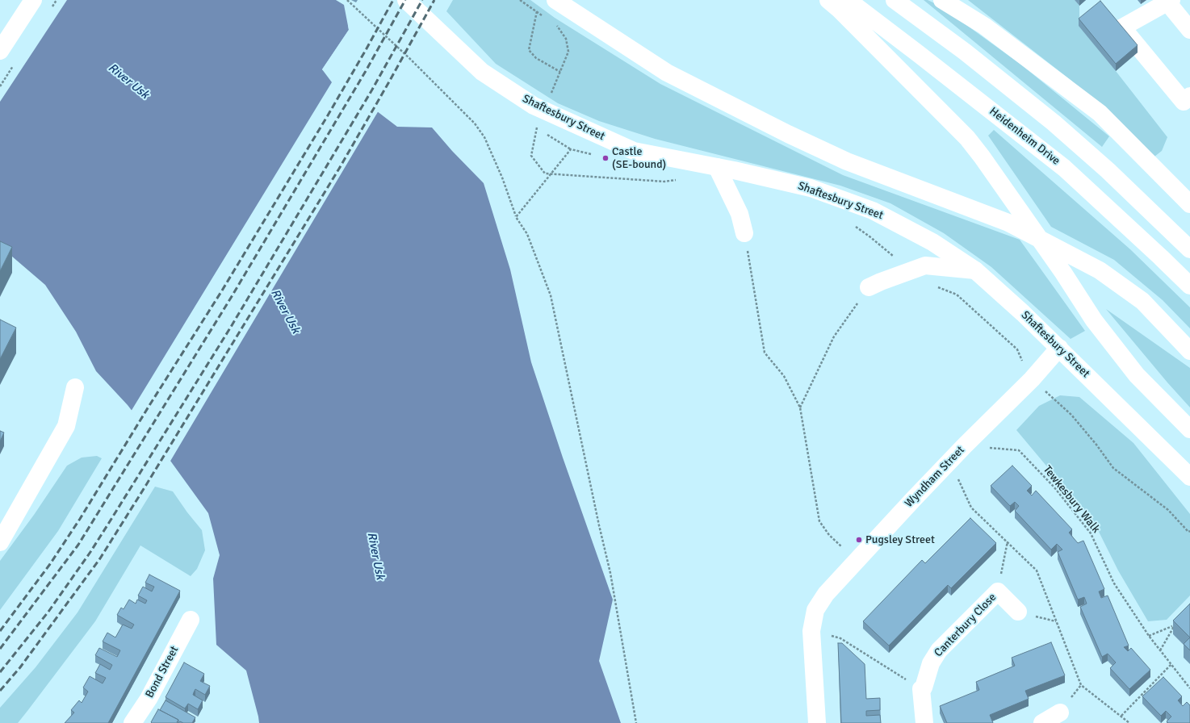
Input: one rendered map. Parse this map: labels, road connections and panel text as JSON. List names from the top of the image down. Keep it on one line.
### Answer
{"streets":{"main road":["Shaftesbury Street","Heidenheim Drive","Wyndham Street","Canterbury Close","Bond Street"],"path":["Tewkesbury Walk"]},"crossings":[["Shaftesbury Street","Wyndham Street"],["Wyndham Street","Tewkesbury Walk"]],"water":["River Usk"],"places":["Castle (SE-bound)","Pugsley Street"]}
